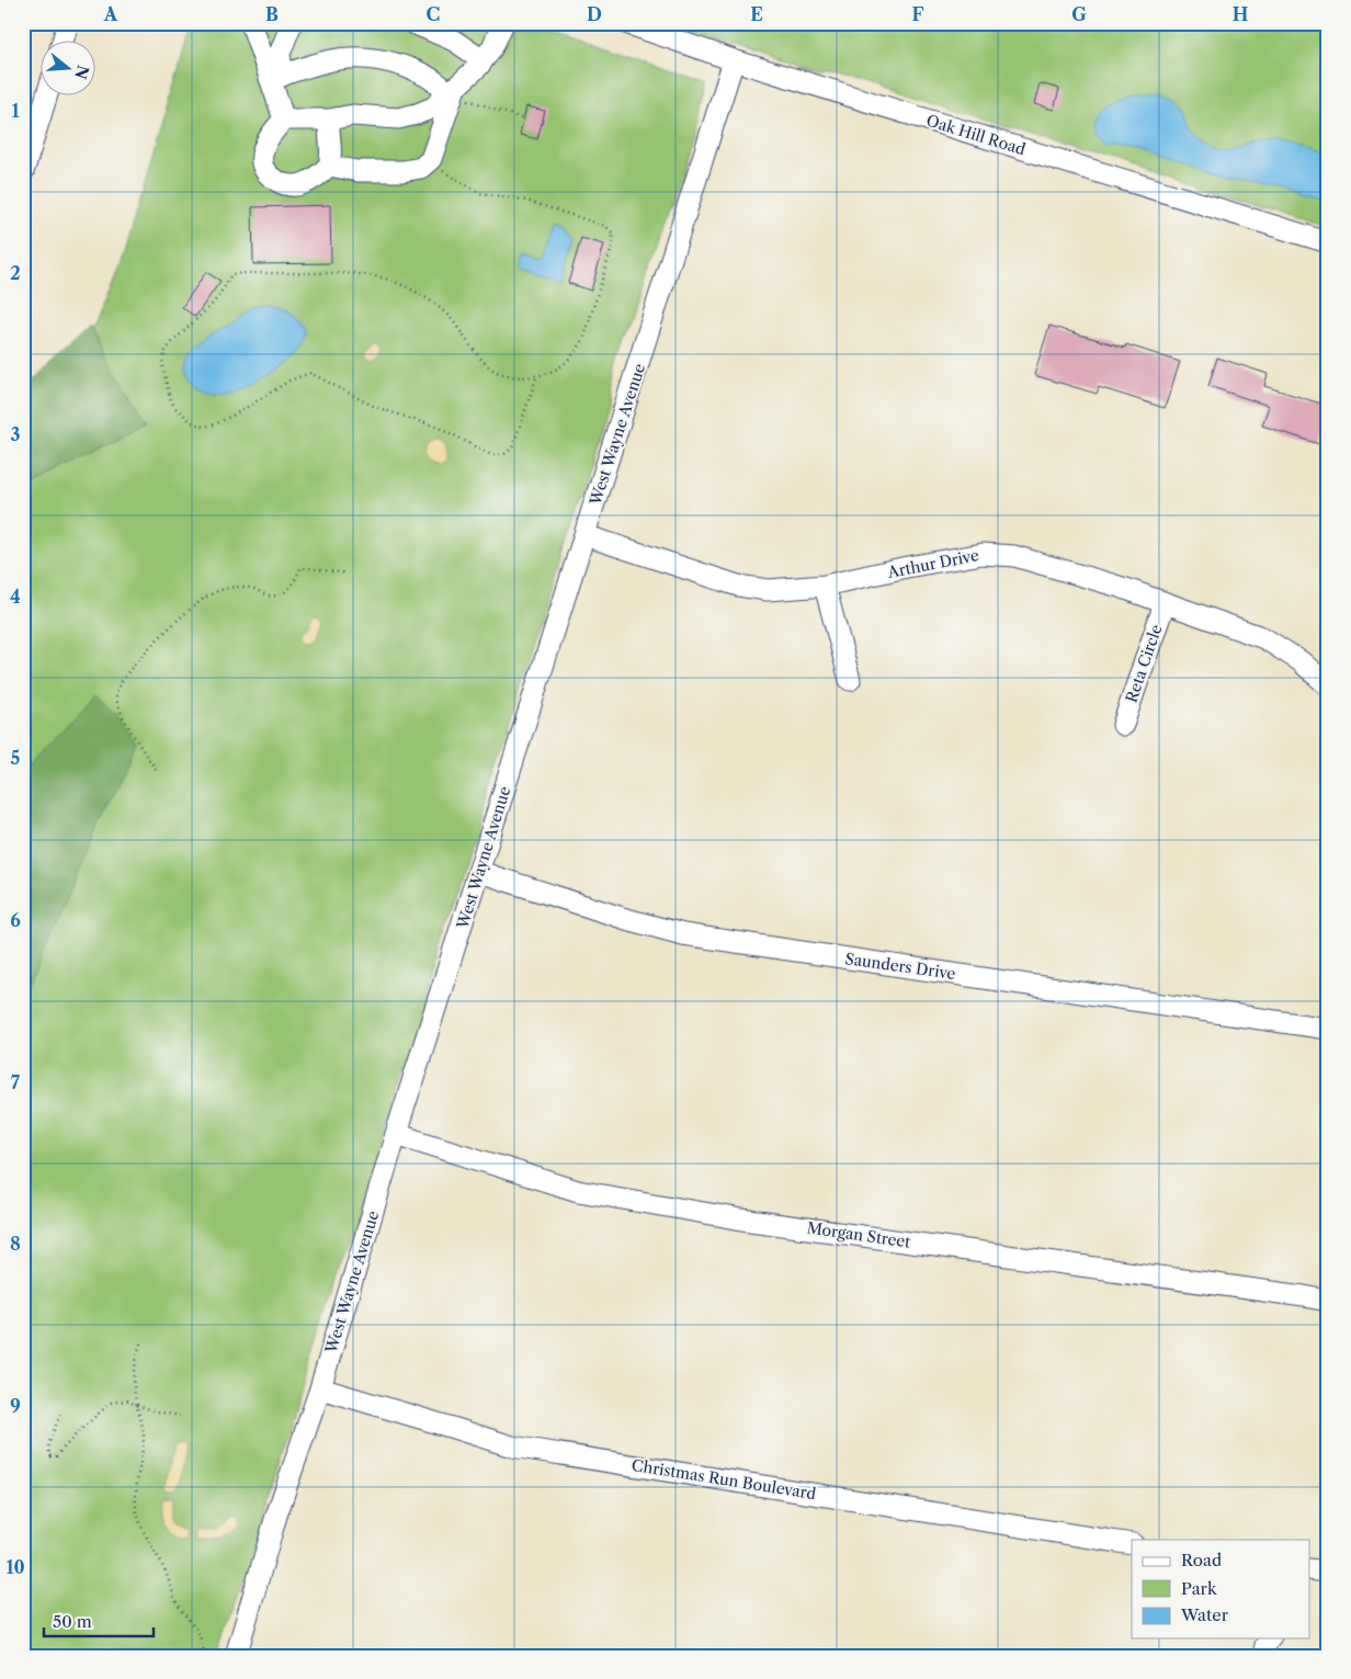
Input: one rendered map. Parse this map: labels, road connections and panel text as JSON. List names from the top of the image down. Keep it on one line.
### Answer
{"streets":{"street":["Oak Hill Road","West Wayne Avenue","Arthur Drive","Reta Circle","Saunders Drive","Morgan Street","Christmas Run Boulevard"]},"crossings":[["Oak Hill Road","West Wayne Avenue"],["West Wayne Avenue","Arthur Drive"],["West Wayne Avenue","Saunders Drive"],["West Wayne Avenue","Morgan Street"],["West Wayne Avenue","Christmas Run Boulevard"],["Arthur Drive","Reta Circle"]],"legend":["Road","Park","Water"],"scale_bar":"50 m","north":"right","grid":{"columns":["A","B","C","D","E","F","G","H"],"rows":["1","2","3","4","5","6","7","8","9","10"]}}
